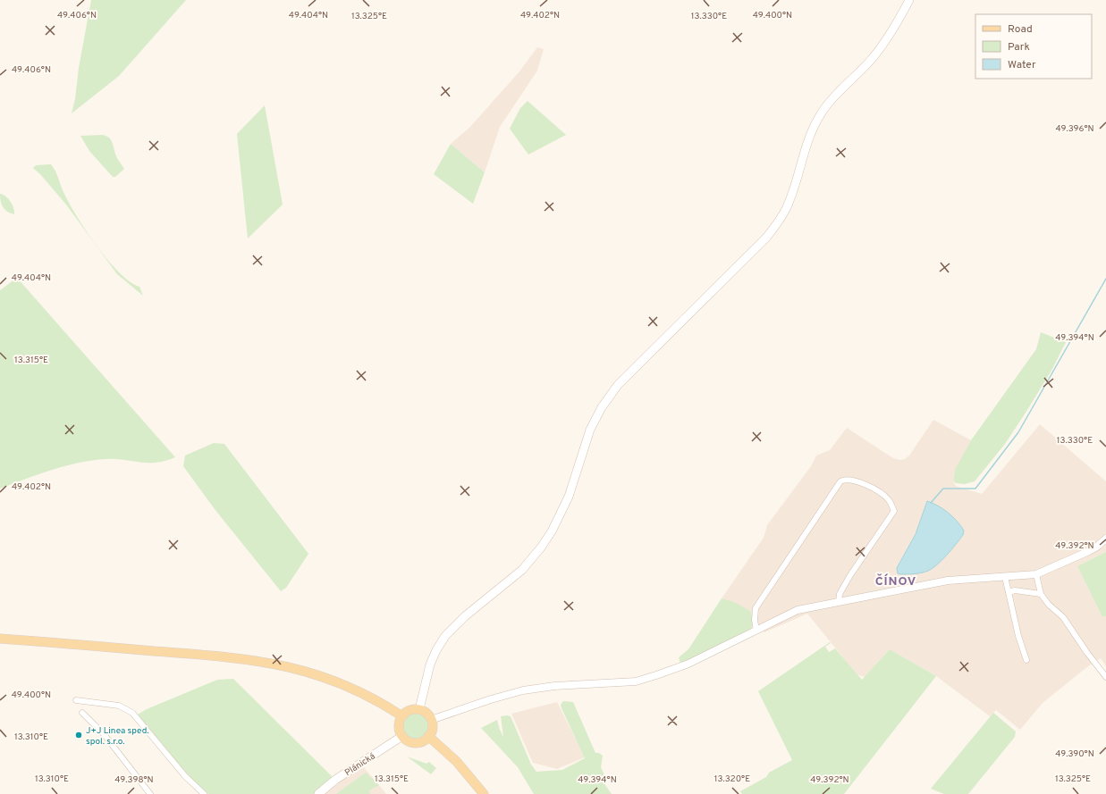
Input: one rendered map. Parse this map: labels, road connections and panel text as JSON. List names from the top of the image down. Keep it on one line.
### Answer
{"streets":{"main road":["Plánická"]},"districts":["ČÍNOV"],"places":["J+J Linea sped. spol. s.r.o."],"legend":["Road","Park","Water"],"coordinates":["49.406°N","49.404°N","49.402°N","49.400°N","13.325°E","13.330°E","49.396°N","49.394°N","13.315°E","49.392°N","13.310°E","49.390°N","13.320°E","49.398°N"]}
